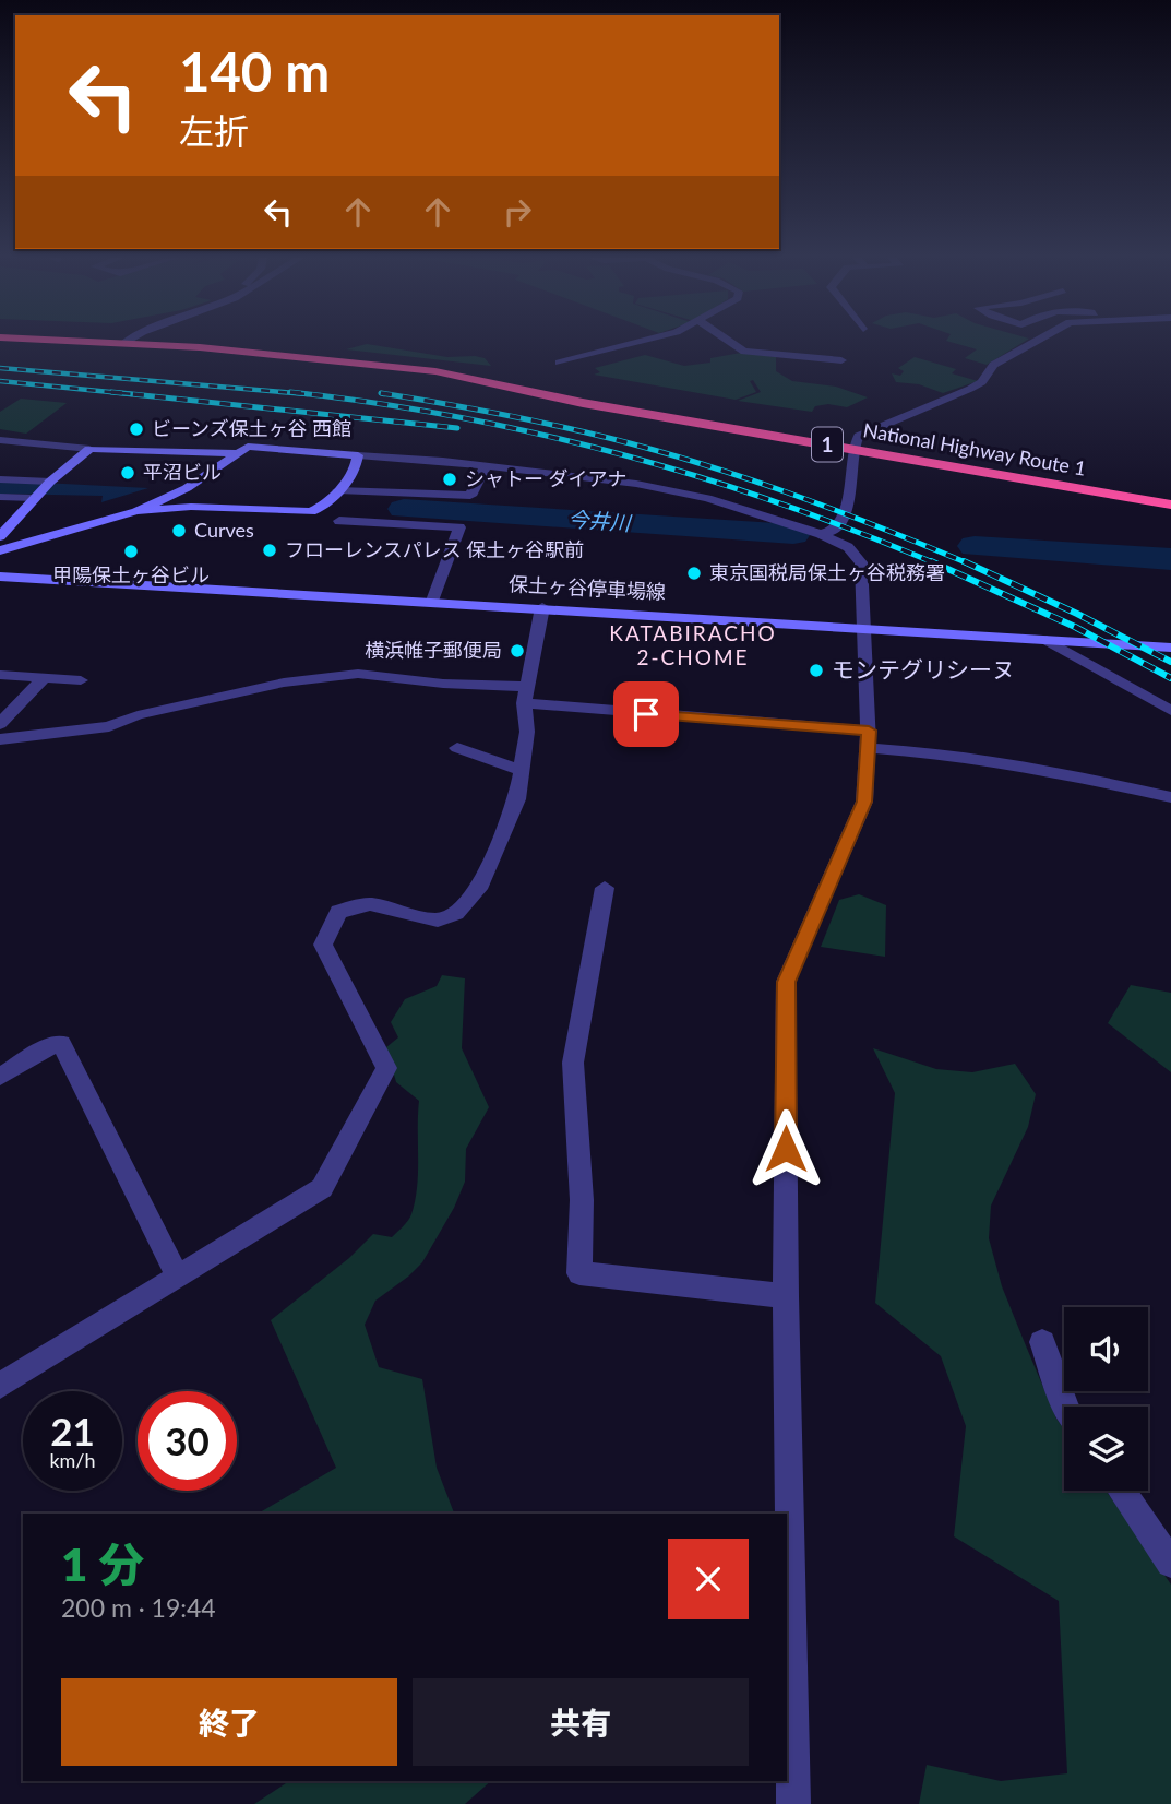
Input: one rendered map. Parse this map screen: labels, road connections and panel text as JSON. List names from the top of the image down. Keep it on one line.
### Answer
{"streets":{"highway":["1","National Highway Route 1"],"main road":["保土ヶ谷停車場線"]},"districts":["KATABIRACHO 2-CHOME"],"water":["今井川"],"places":["ビーンズ保土ヶ谷 西館","平沼ビル","シャトー ダイアナ","Curves","フローレンスパレス 保土ヶ谷駅前","甲陽保土ヶ谷ビル","東京国税局保土ヶ谷税務署","横浜帷子郵便局","モンテグリシーヌ"],"page":{"turn":["140 m","左折"],"speed":"21 km/h","limit":"30","heading":["1 分","200 m · 19:44"],"buttons":["終了","共有"]}}
